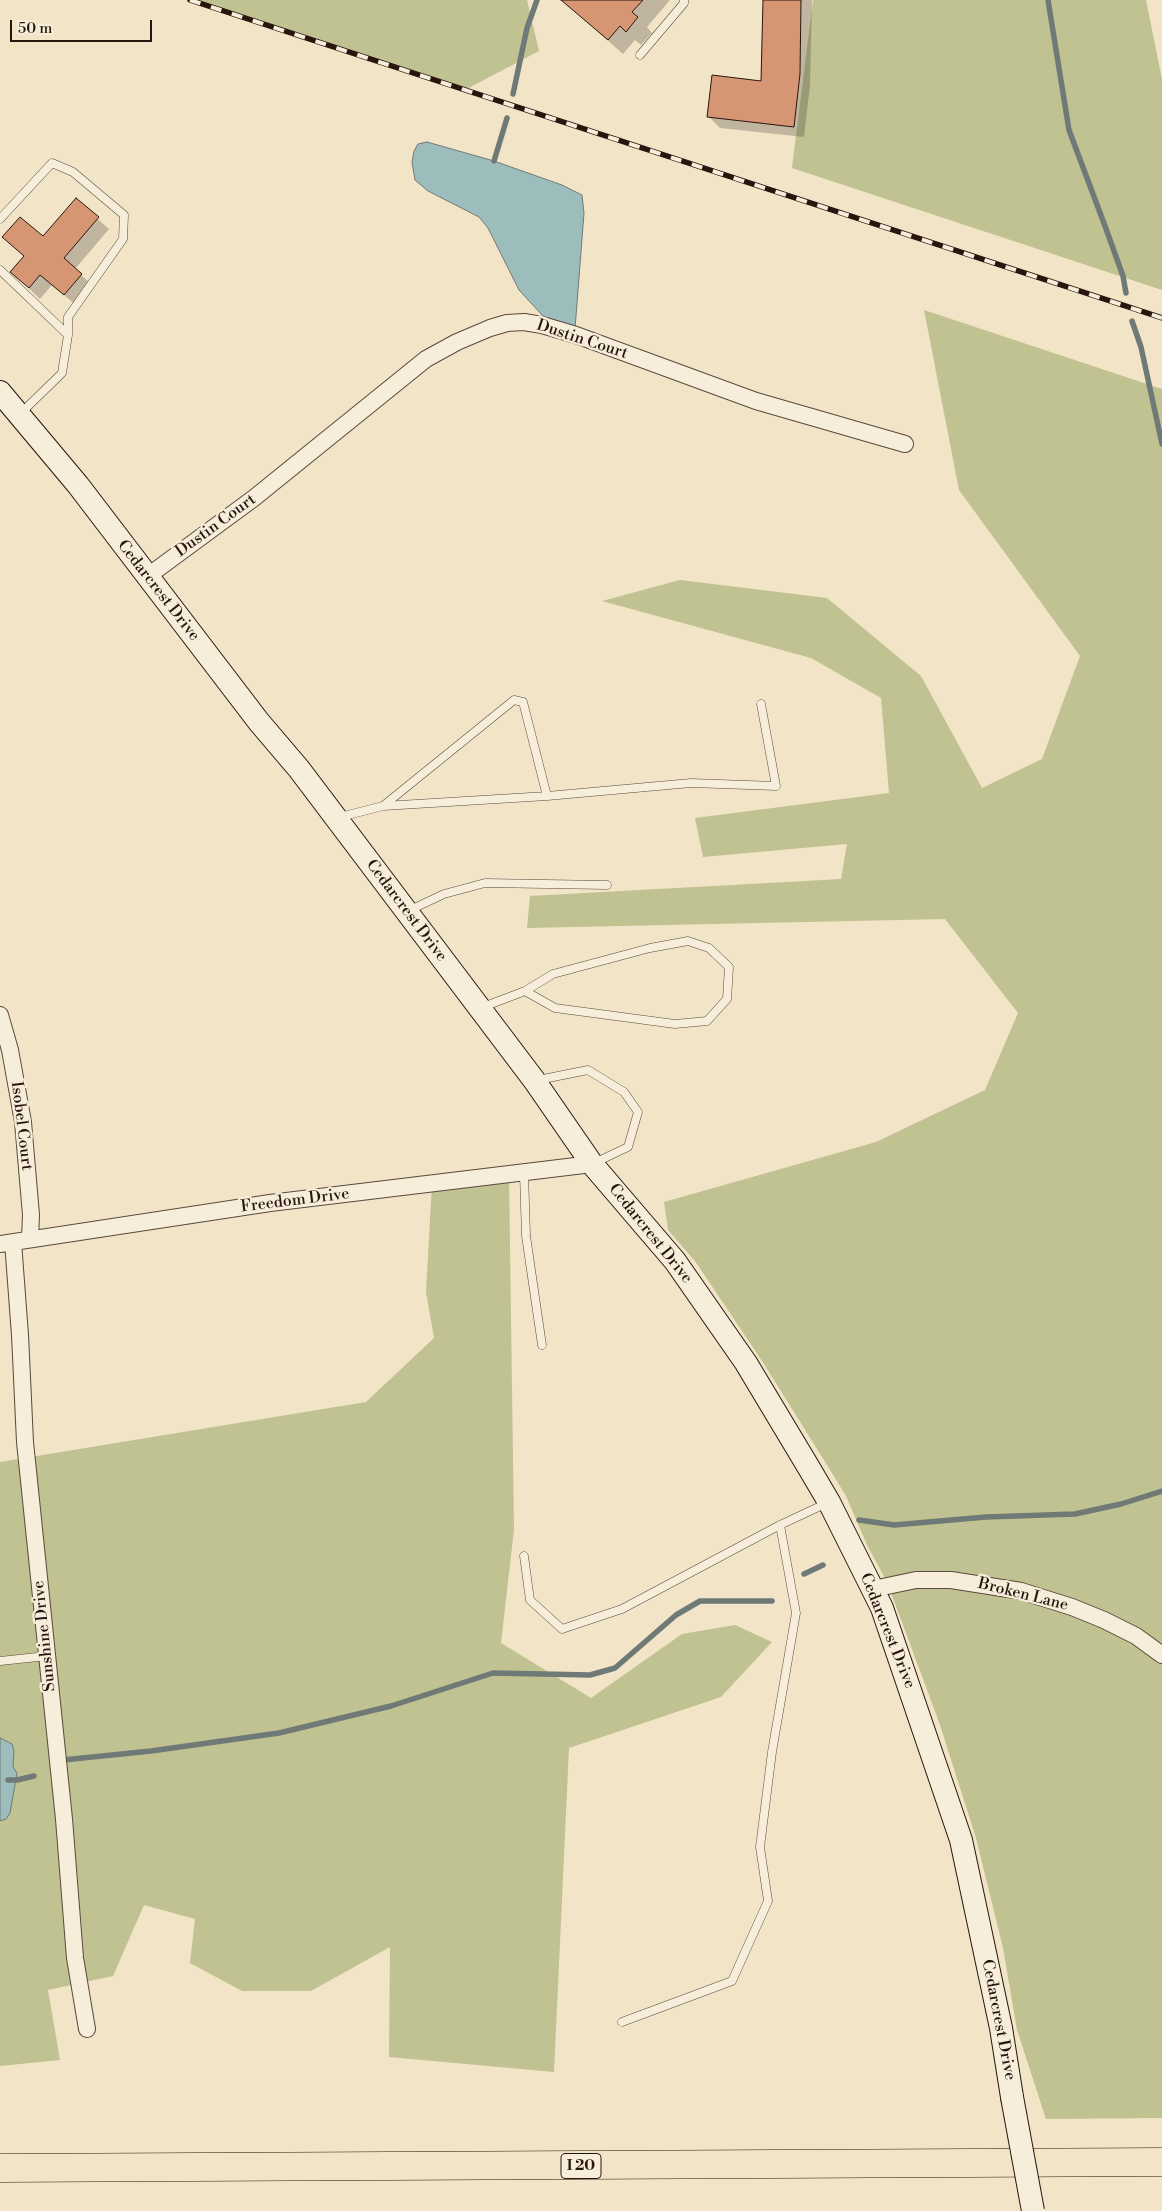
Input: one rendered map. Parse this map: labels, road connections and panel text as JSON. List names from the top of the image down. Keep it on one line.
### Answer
{"streets":{"highway":["I 20"],"street":["Dustin Court","Cedarcrest Drive","Isobel Court","Freedom Drive","Broken Lane","Sunshine Drive"]},"crossings":[["Dustin Court","Cedarcrest Drive"],["Cedarcrest Drive","Freedom Drive"],["Cedarcrest Drive","Broken Lane"],["Isobel Court","Freedom Drive"],["Freedom Drive","Sunshine Drive"]],"scale_bar":"50 m"}
